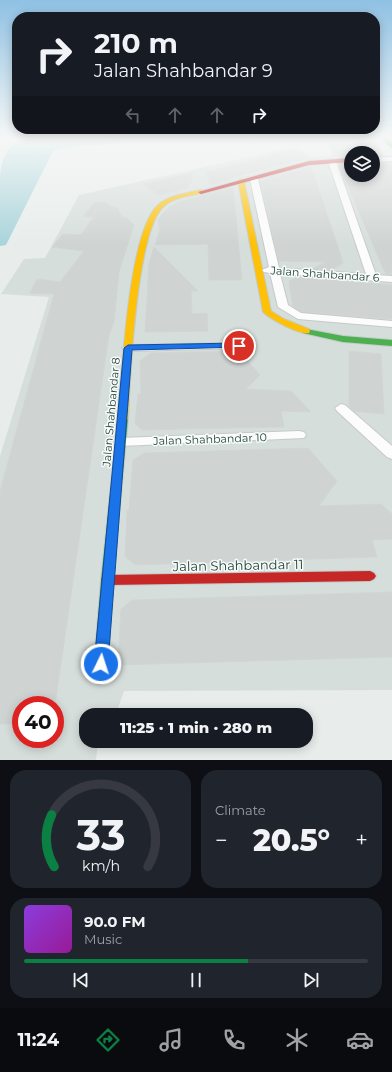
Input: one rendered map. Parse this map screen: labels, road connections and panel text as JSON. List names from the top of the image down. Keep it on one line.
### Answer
{"streets":{"street":["Jalan Shahbandar 6","Jalan Shahbandar 8","Jalan Shahbandar 10","Jalan Shahbandar 11"]},"crossings":[["Jalan Shahbandar 8","Jalan Shahbandar 10"],["Jalan Shahbandar 8","Jalan Shahbandar 11"]],"page":{"turn":["210 m","Jalan Shahbandar 9"],"limit":"40","trip":"11:25 · 1 min · 280 m","tile":"Climate","heat":["−","20.5°","+"],"song":["90.0 FM","Music"],"tabs":"11:24","gauge":["33","km/h"]}}
